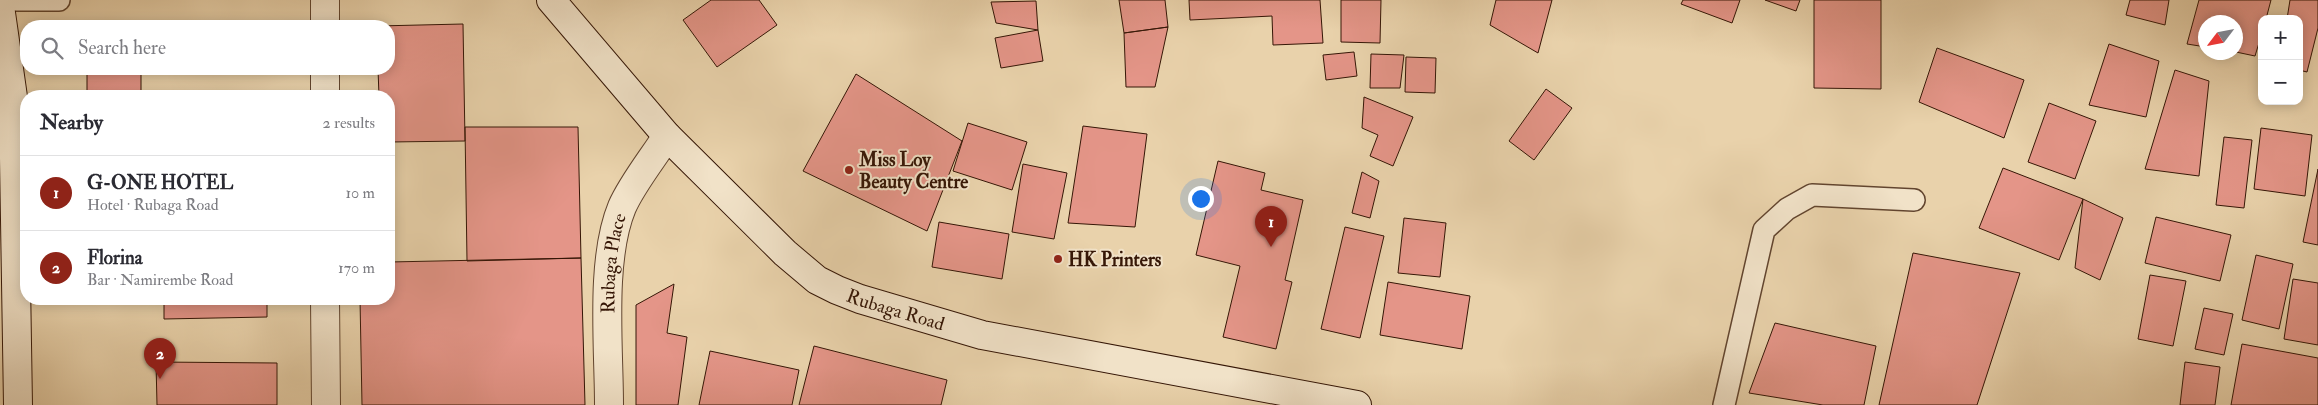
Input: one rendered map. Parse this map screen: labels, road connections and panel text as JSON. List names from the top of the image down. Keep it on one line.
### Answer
{"streets":{"main road":["Rubaga Place","Rubaga Road"]},"crossings":[["Rubaga Place","Rubaga Road"]],"places":["Miss Loy Beauty Centre","HK Printers"],"north":"bottom left","page":{"map_buttons":["+","−"],"search":"Search here","heading":["Nearby","2 results"],"list":[{"mark":"1","name":"G-ONE HOTEL","note":"Hotel · Rubaga Road","value":"10 m"},{"mark":"2","name":"Florina","note":"Bar · Namirembe Road","value":"170 m"}],"pins":["1","2"]}}
